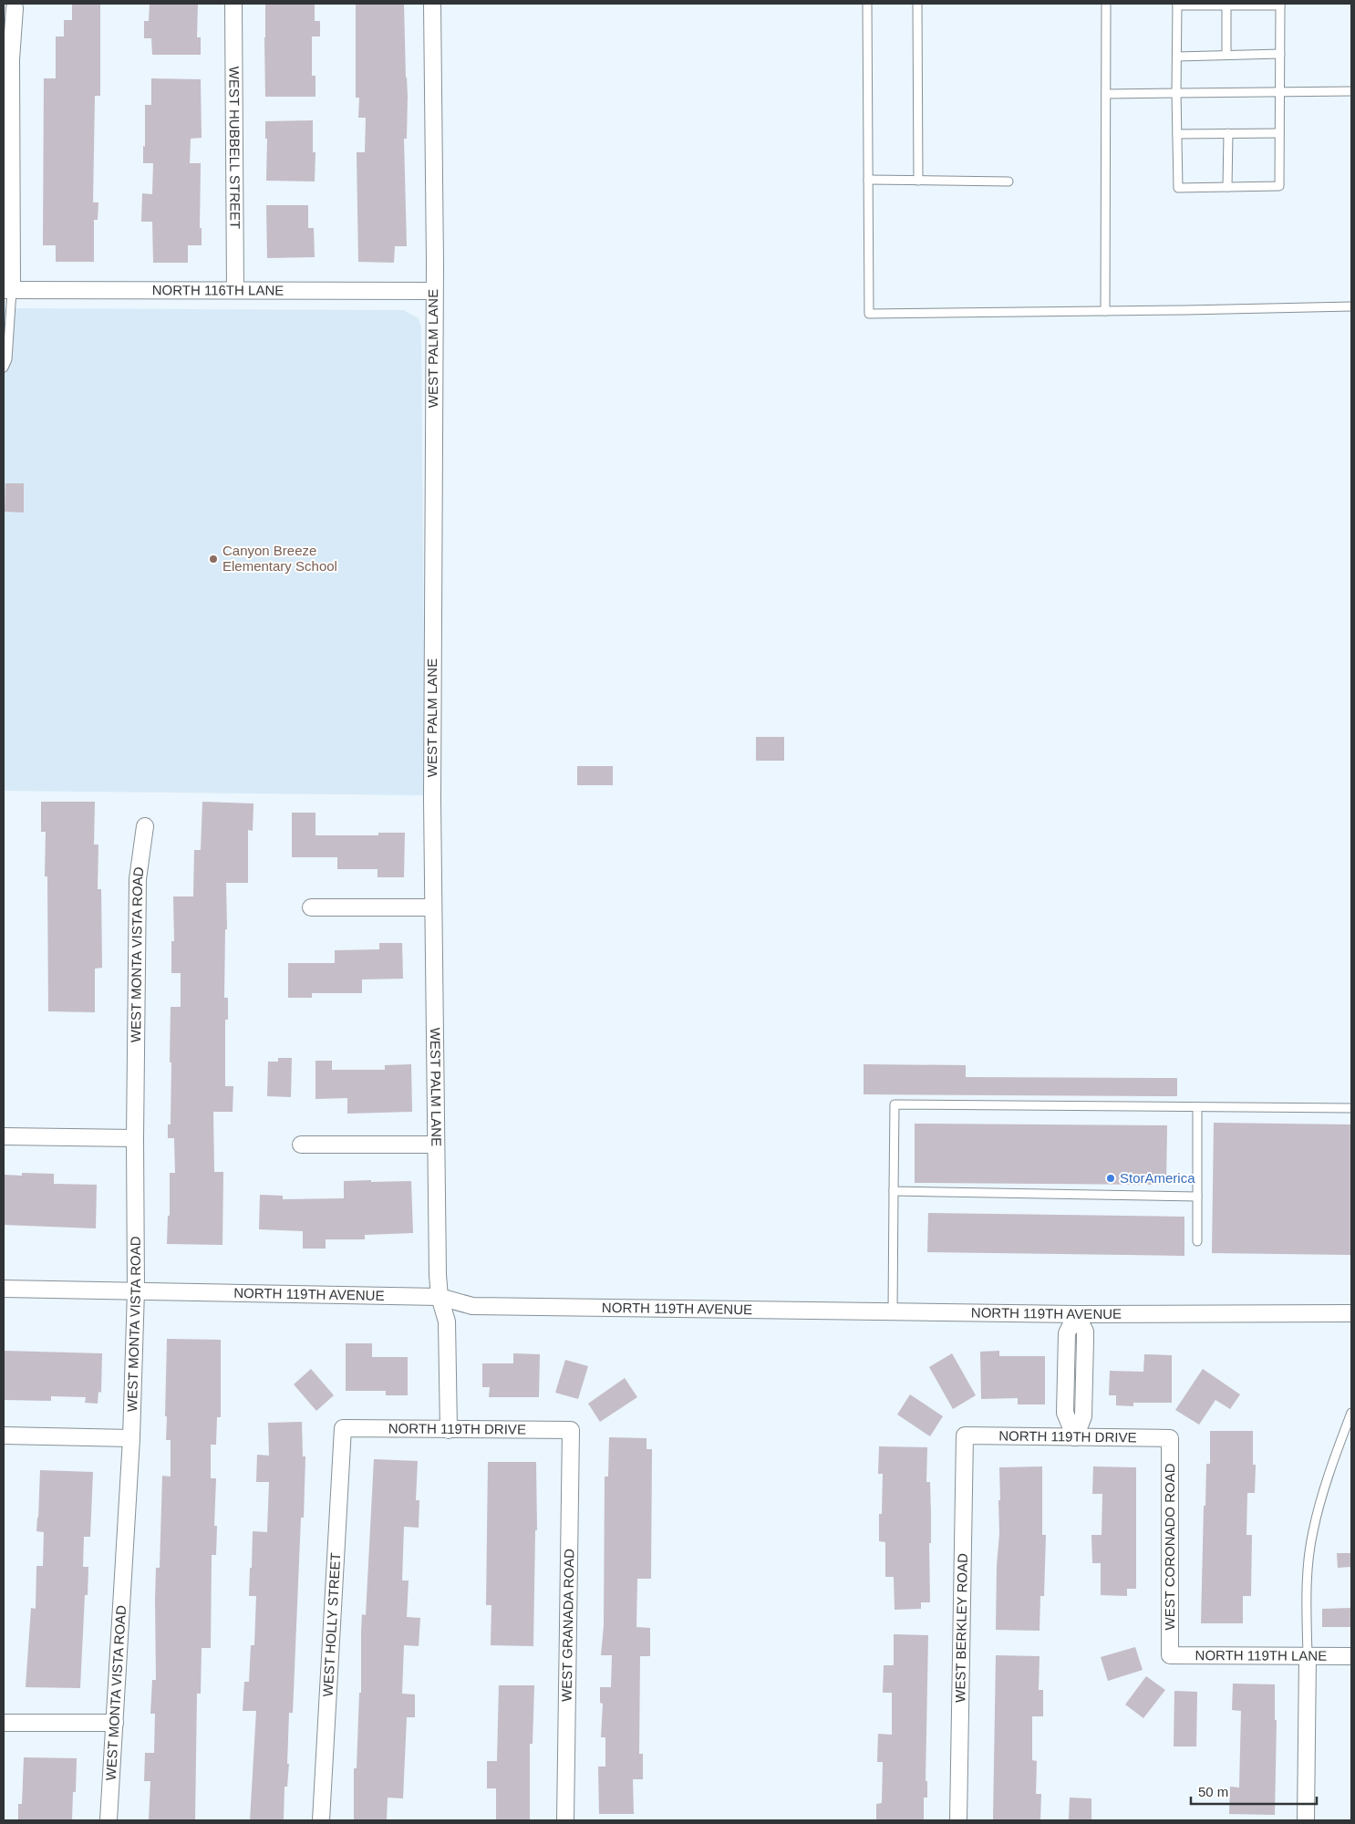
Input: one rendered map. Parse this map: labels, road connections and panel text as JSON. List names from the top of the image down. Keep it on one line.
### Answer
{"streets":{"street":["WEST HUBBELL STREET","NORTH 116TH LANE","WEST PALM LANE","WEST MONTA VISTA ROAD","NORTH 119TH AVENUE","NORTH 119TH DRIVE","WEST CORONADO ROAD","WEST HOLLY STREET","WEST GRANADA ROAD","WEST BERKLEY ROAD","NORTH 119TH LANE"]},"crossings":[["WEST HUBBELL STREET","NORTH 116TH LANE"],["NORTH 116TH LANE","WEST PALM LANE"],["WEST PALM LANE","NORTH 119TH AVENUE"],["WEST PALM LANE","NORTH 119TH DRIVE"],["WEST MONTA VISTA ROAD","NORTH 119TH AVENUE"],["NORTH 119TH DRIVE","WEST CORONADO ROAD"],["NORTH 119TH DRIVE","WEST HOLLY STREET"],["NORTH 119TH DRIVE","WEST GRANADA ROAD"],["NORTH 119TH DRIVE","WEST BERKLEY ROAD"],["WEST CORONADO ROAD","NORTH 119TH LANE"]],"places":["Canyon Breeze Elementary School","StorAmerica"],"scale_bar":"50 m"}
